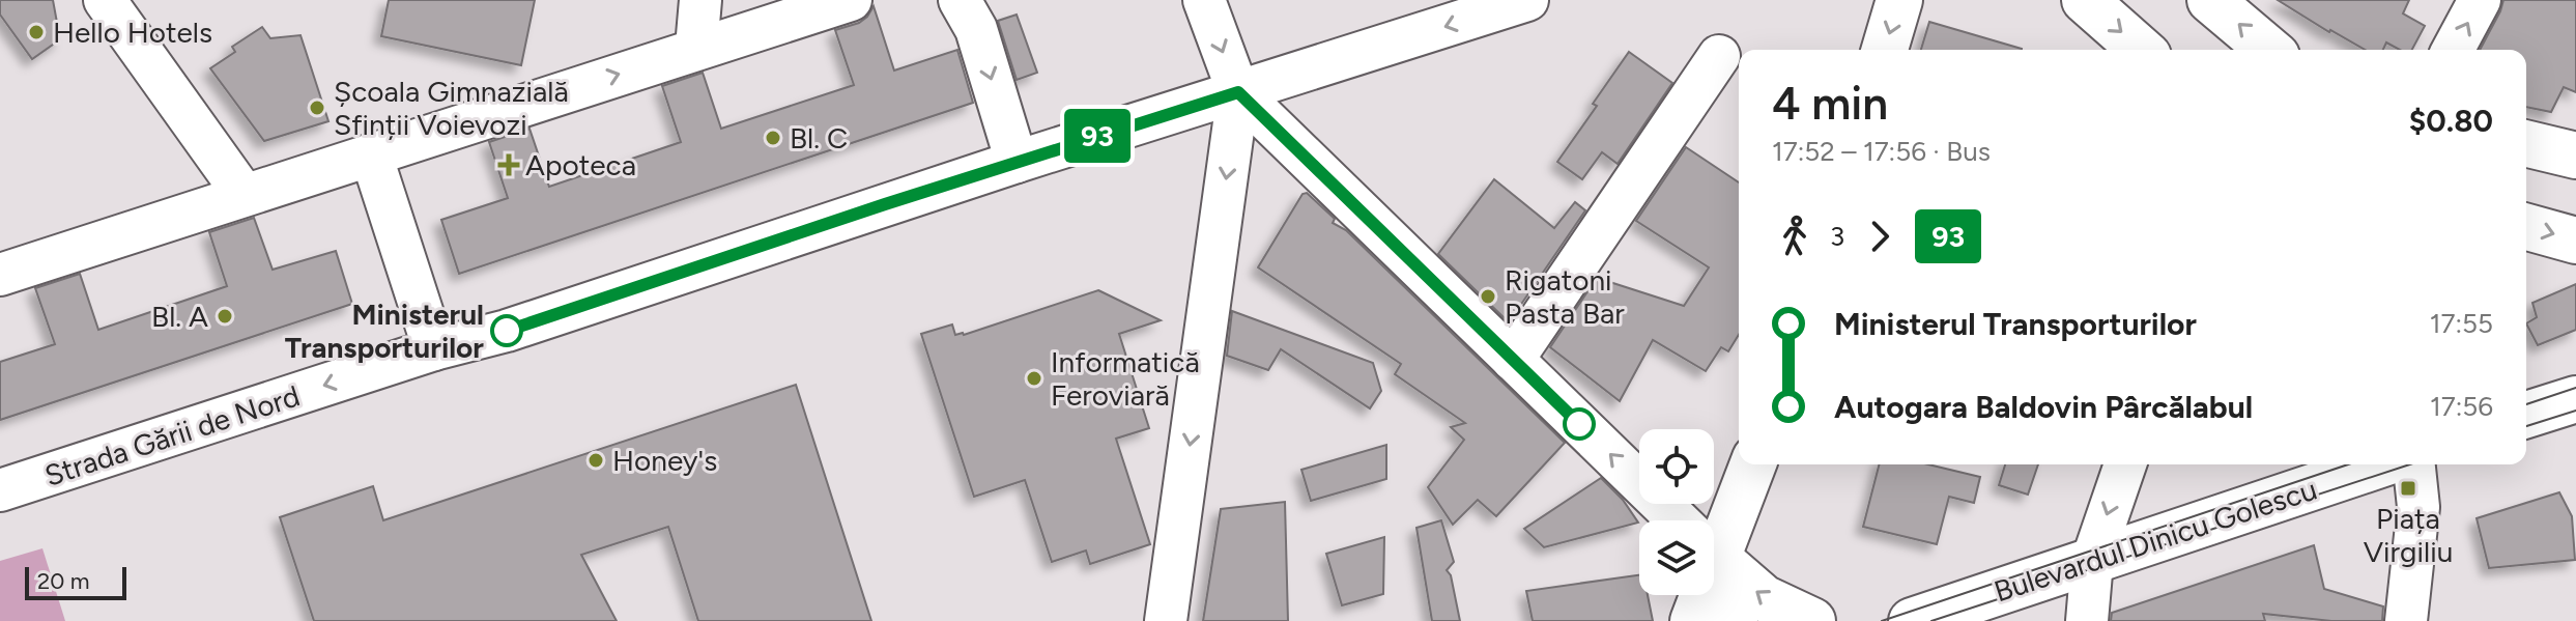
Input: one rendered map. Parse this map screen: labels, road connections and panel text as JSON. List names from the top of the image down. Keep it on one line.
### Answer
{"streets":{"main road":["Bulevardul Dinicu Golescu"],"street":["Strada Gării de Nord"]},"places":{"other":["Hello Hotels","Școala Gimnazială Sfinții Voievozi","Bl. C","Rigatoni Pasta Bar","Bl. A","Ministerul Transporturilor","Informatică Feroviară","Honey's"],"health":["Apoteca"],"transit":["Piața Virgiliu"]},"lines":["bus line 93"],"scale_bar":"20 m","page":{"on_map":"93","heading":["4 min","17:52 – 17:56 · Bus","$0.80"],"legs":["3","93"],"list":[{"name":"Ministerul Transporturilor","value":"17:55"},{"name":"Autogara Baldovin Pârcălabul","value":"17:56"}],"scale":"20 m"}}
